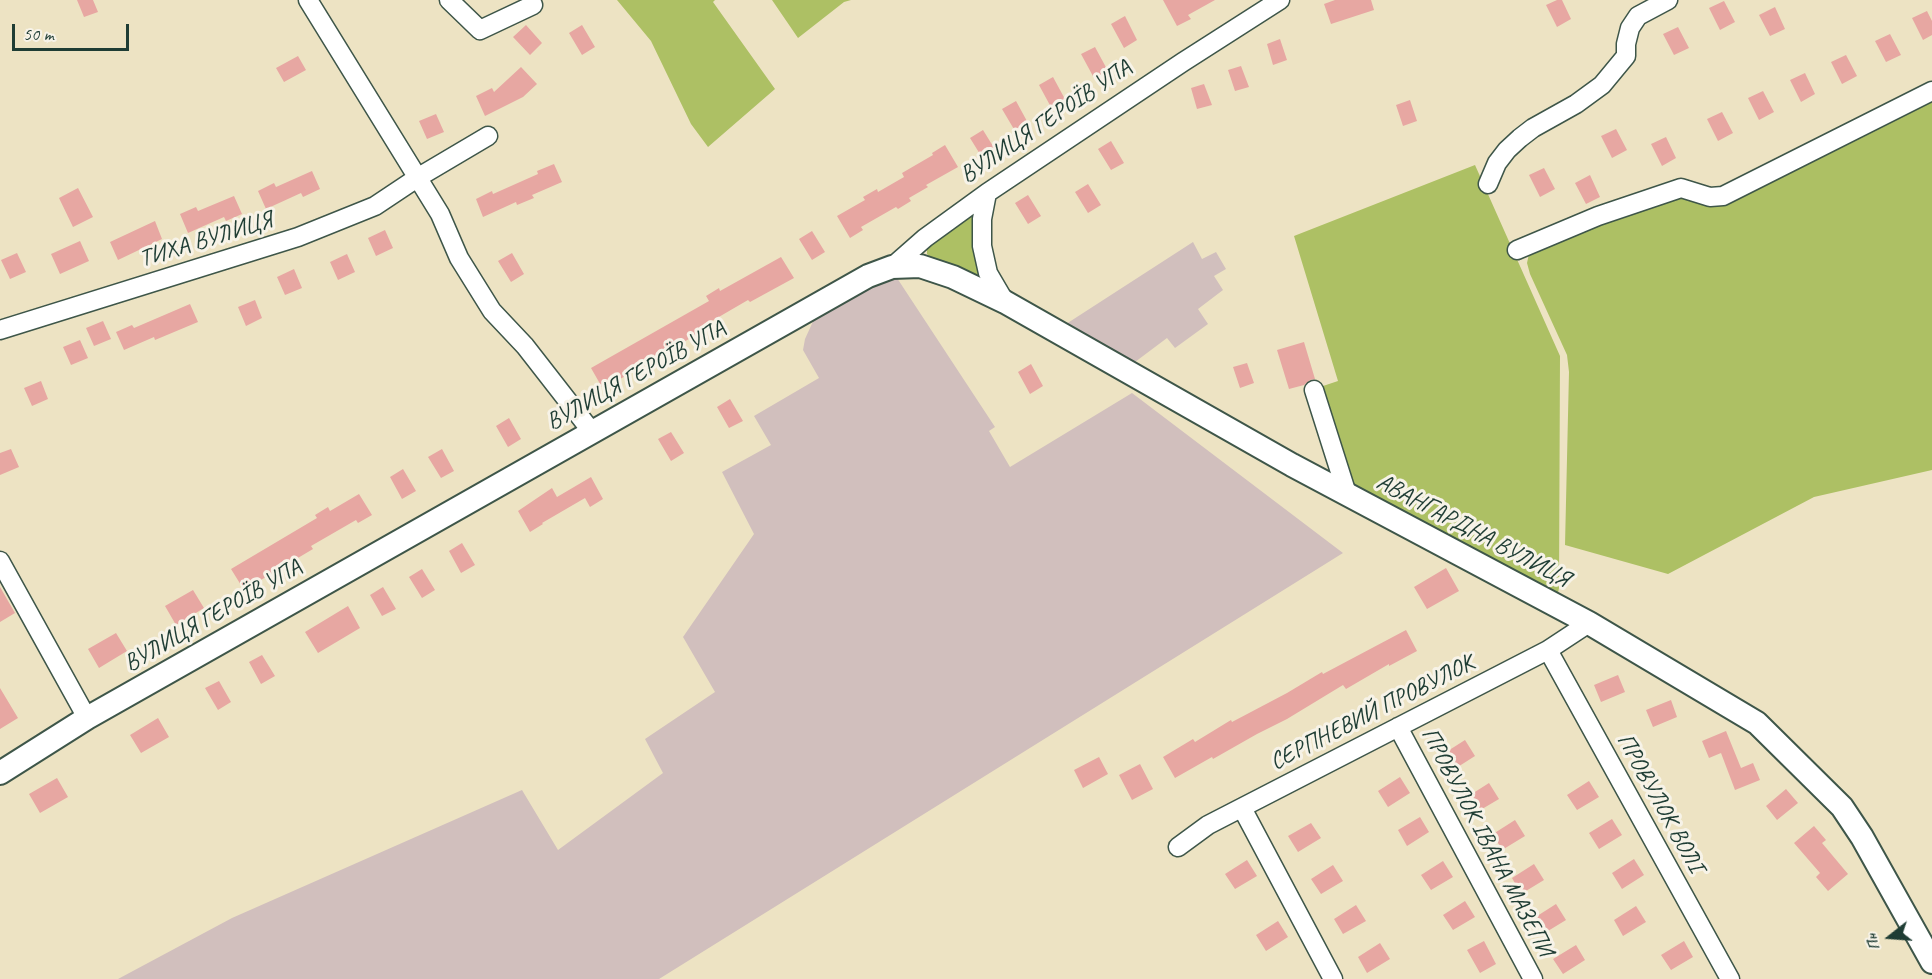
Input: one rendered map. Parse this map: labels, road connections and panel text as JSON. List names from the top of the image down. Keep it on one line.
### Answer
{"streets":{"street":["ВУЛИЦЯ ГЕРОЇВ УПА","ТИХА ВУЛИЦЯ","АВАНГАРДНА ВУЛИЦЯ","СЕРПНЕВИЙ ПРОВУЛОК","ПРОВУЛОК ВОЛІ","ПРОВУЛОК ІВАНА МАЗЕПИ"]},"crossings":[["ВУЛИЦЯ ГЕРОЇВ УПА","АВАНГАРДНА ВУЛИЦЯ"],["АВАНГАРДНА ВУЛИЦЯ","СЕРПНЕВИЙ ПРОВУЛОК"],["СЕРПНЕВИЙ ПРОВУЛОК","ПРОВУЛОК ВОЛІ"],["СЕРПНЕВИЙ ПРОВУЛОК","ПРОВУЛОК ІВАНА МАЗЕПИ"]],"scale_bar":"50 m","north":"left"}
